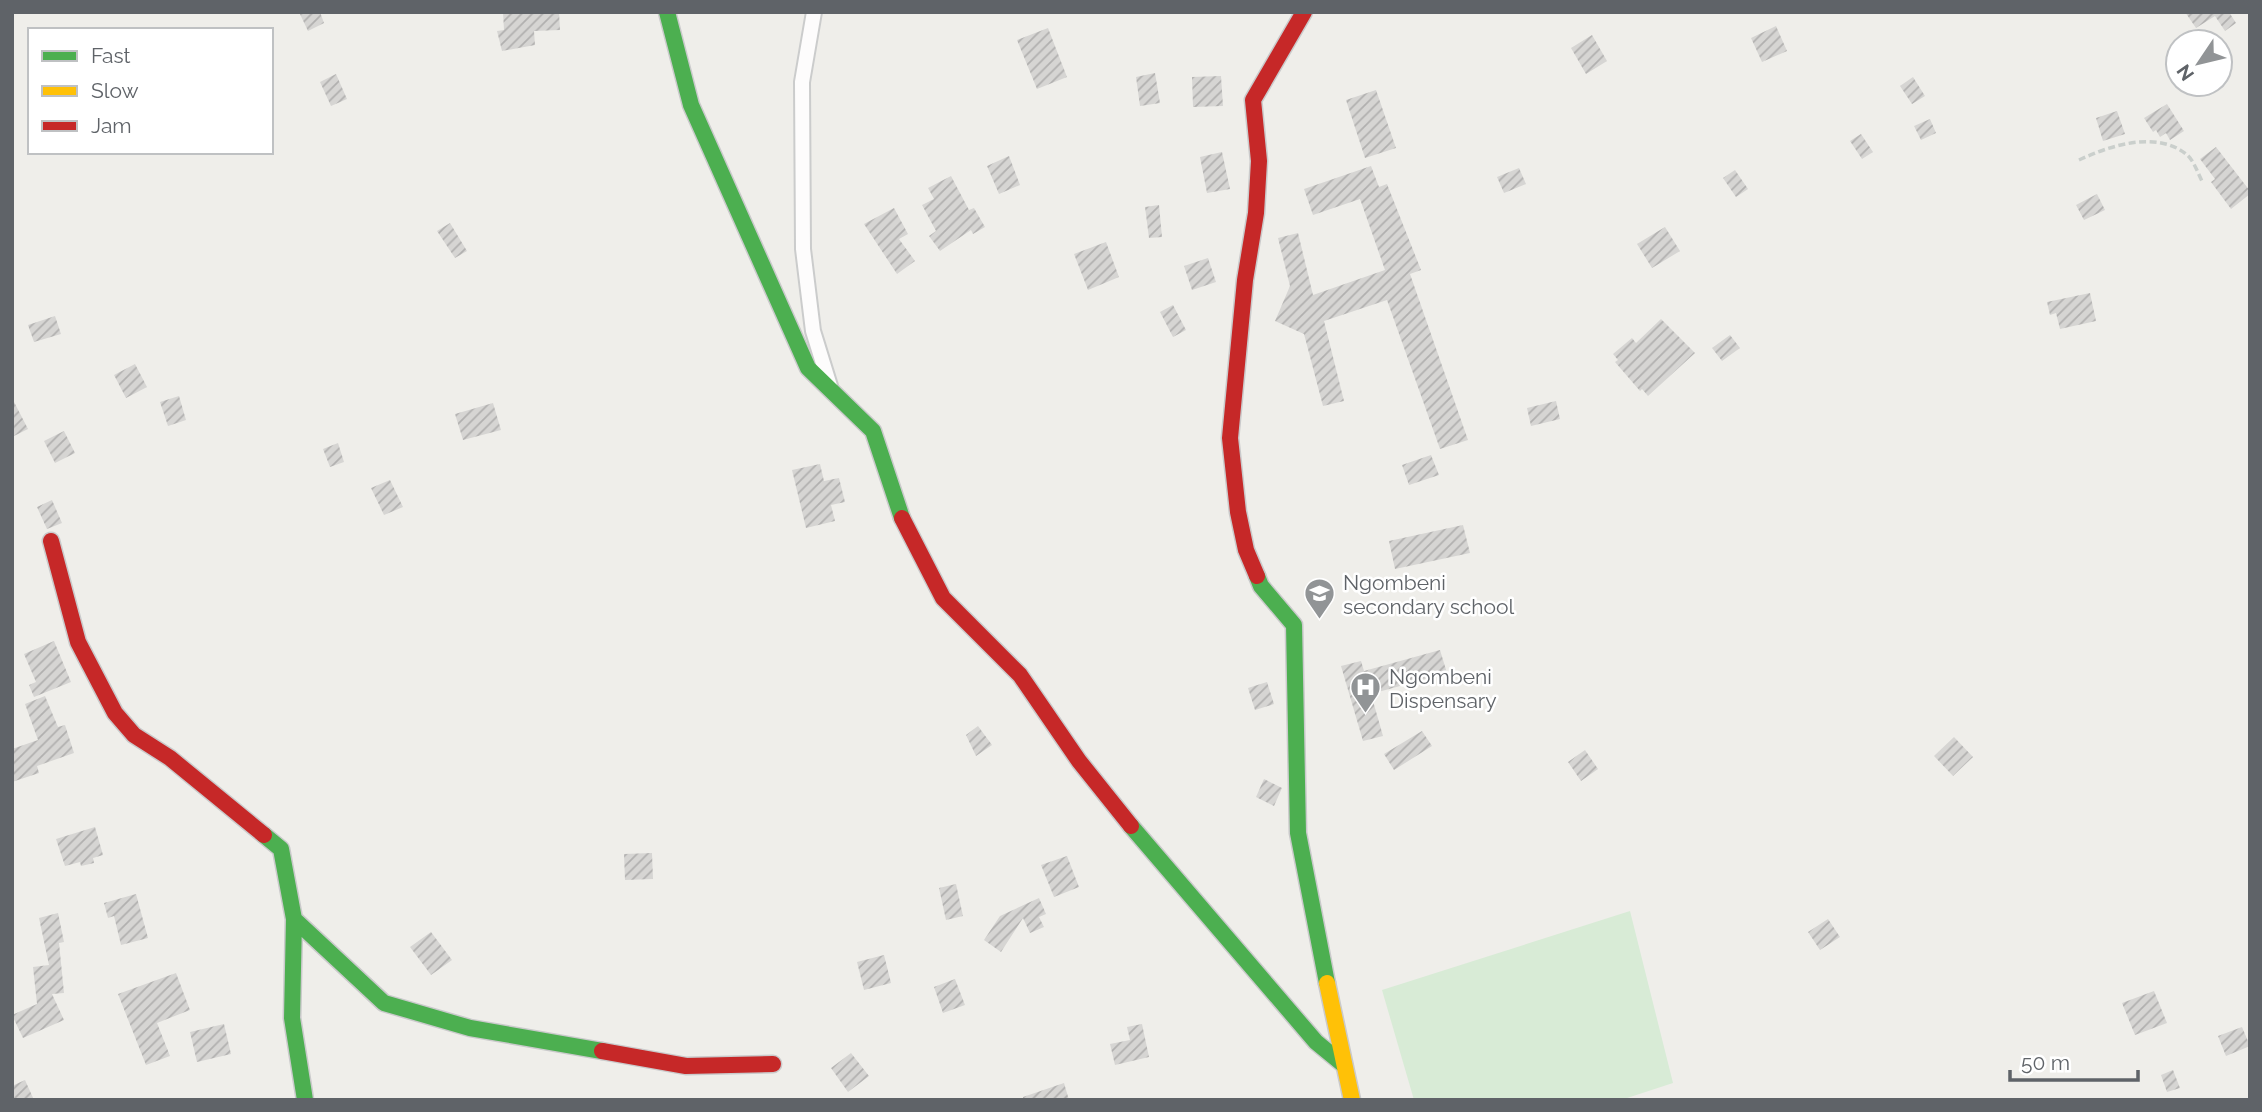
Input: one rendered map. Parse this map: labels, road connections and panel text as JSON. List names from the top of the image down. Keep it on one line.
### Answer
{"places":{"school or university":["Ngombeni secondary school"],"hospital":["Ngombeni Dispensary"]},"legend":["Fast","Slow","Jam"],"scale_bar":"50 m","north":"bottom left"}
